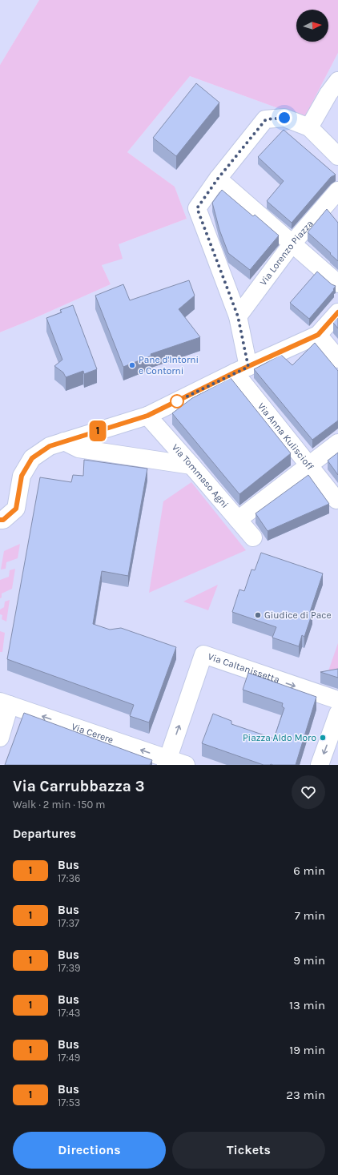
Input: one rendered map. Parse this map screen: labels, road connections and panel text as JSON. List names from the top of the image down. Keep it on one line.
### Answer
{"streets":{"street":["Via Lorenzo Piazza","Via Anna Kuliscioff","Via Tommaso Agni","Via Caltanissetta","Via Cerere"]},"crossings":[["Via Caltanissetta","Via Cerere"]],"one_way":["Via Cerere"],"places":["Pane d'Intorni e Contorni","Giudice di Pace","Piazza Aldo Moro"],"lines":["bus line 1"],"north":"right","page":{"on_map":"1","heading":[["Via Carrubbazza 3","Walk · 2 min · 150 m"],"Departures"],"list":[{"mark":"1","name":"Bus","note":"17:36","value":"6 min"},{"mark":"1","name":"Bus","note":"17:37","value":"7 min"},{"mark":"1","name":"Bus","note":"17:39","value":"9 min"},{"mark":"1","name":"Bus","note":"17:43","value":"13 min"},{"mark":"1","name":"Bus","note":"17:49","value":"19 min"},{"mark":"1","name":"Bus","note":"17:53","value":"23 min"}],"buttons":["Directions","Tickets"]}}
